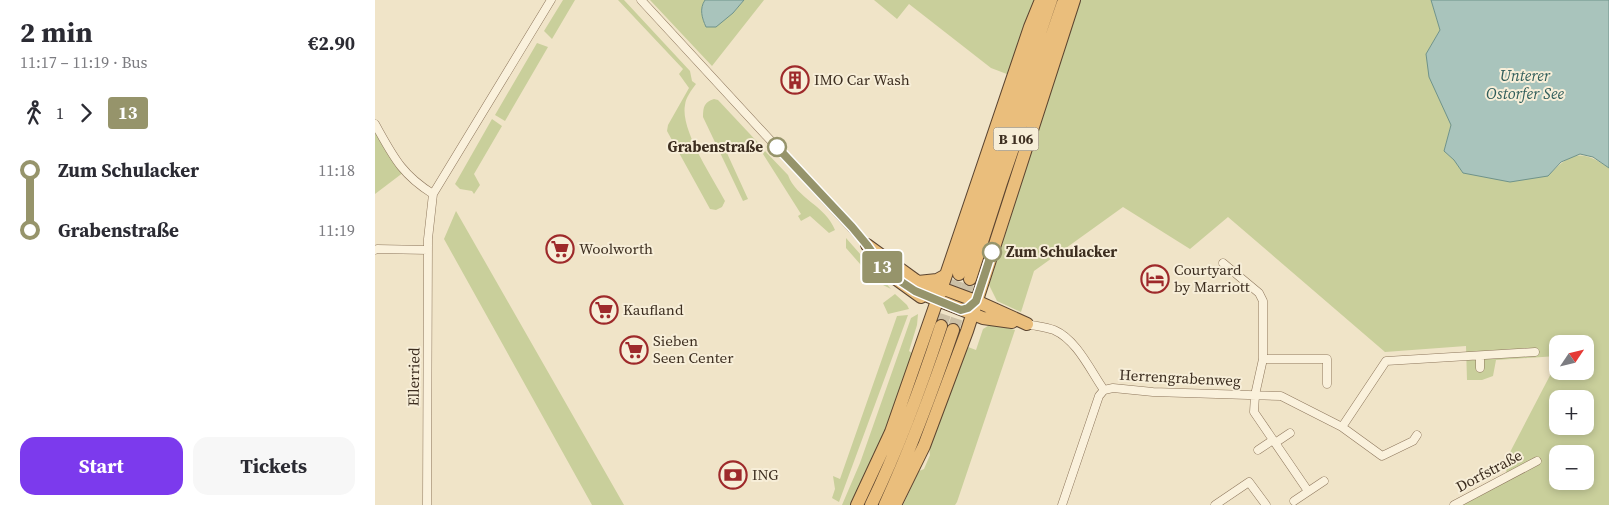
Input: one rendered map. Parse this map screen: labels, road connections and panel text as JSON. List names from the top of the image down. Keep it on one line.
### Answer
{"streets":{"highway":["B 106"],"street":["Ellerried","Herrengrabenweg","Dorfstraße"]},"water":["Unterer Ostorfer See"],"places":{"building":["IMO Car Wash"],"other":["Grabenstraße","Zum Schulacker"],"supermarket":["Woolworth","Kaufland","Sieben Seen Center"],"hotel":["Courtyard by Marriott"],"bank":["ING"]},"lines":["bus line 13"],"north":"top right","page":{"heading":["2 min","11:17 – 11:19 · Bus","€2.90"],"on_map":"13","legs":["1","13"],"list":[{"name":"Zum Schulacker","value":"11:18"},{"name":"Grabenstraße","value":"11:19"}],"map_buttons":["+","−"],"buttons":["Start","Tickets"]}}
